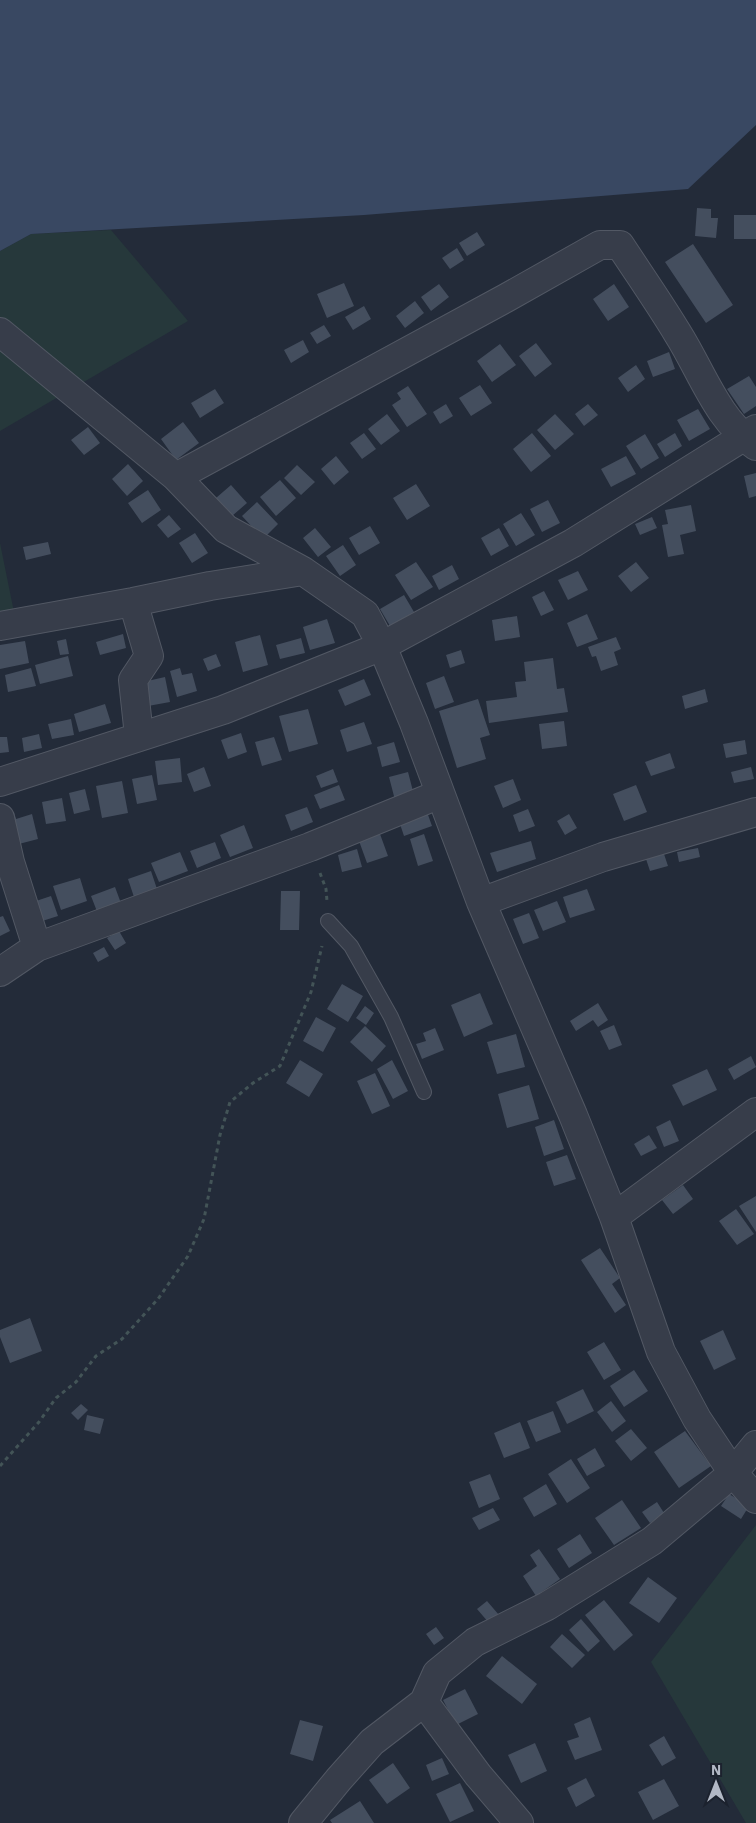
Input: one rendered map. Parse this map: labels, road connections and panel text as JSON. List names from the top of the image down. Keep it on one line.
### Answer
{"north":"top"}
